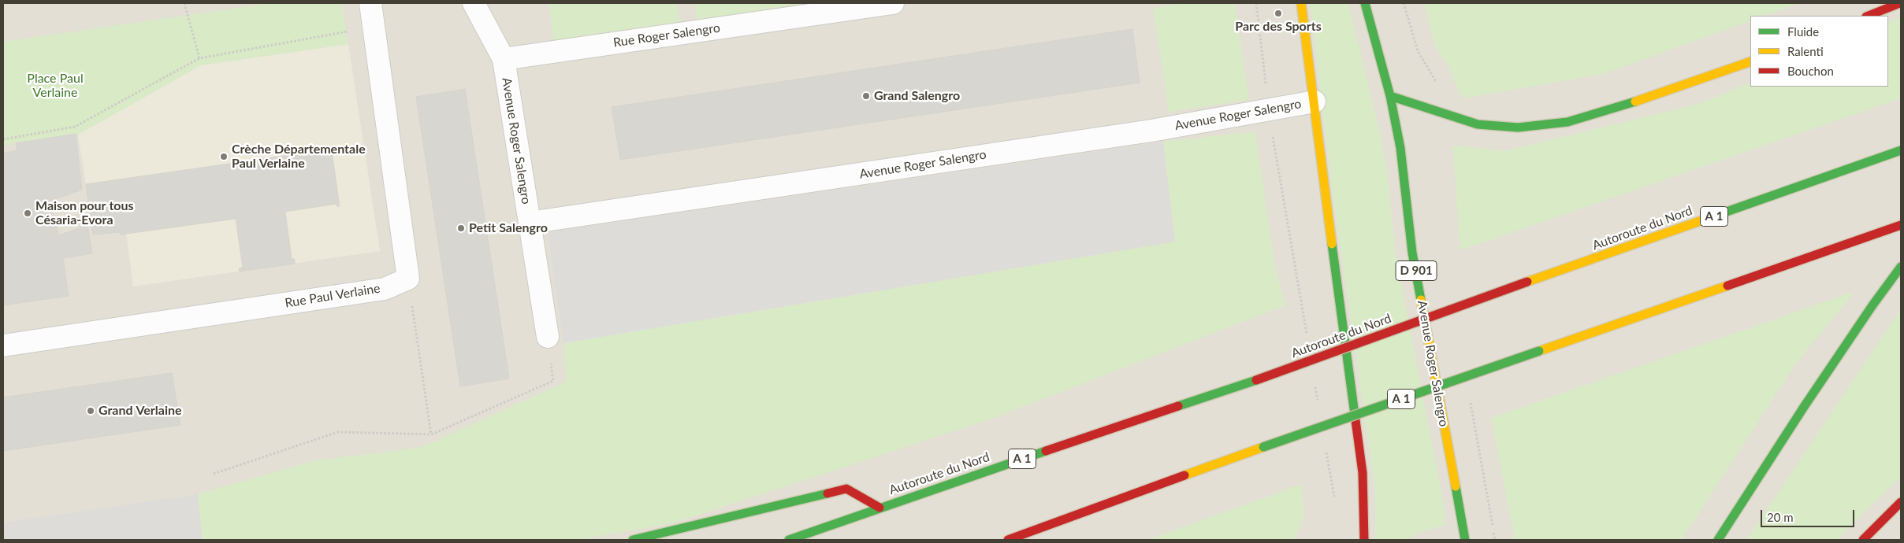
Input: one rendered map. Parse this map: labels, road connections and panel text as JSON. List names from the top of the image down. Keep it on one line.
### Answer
{"streets":{"main road":["Avenue Roger Salengro","A 1","Autoroute du Nord","D 901"],"street":["Rue Roger Salengro","Rue Paul Verlaine"]},"crossings":[["Rue Roger Salengro","Avenue Roger Salengro"]],"parks":["Place Paul Verlaine"],"places":["Parc des Sports","Grand Salengro","Crèche Départementale Paul Verlaine","Maison pour tous Césaria-Evora","Petit Salengro","Grand Verlaine"],"legend":["Fluide","Ralenti","Bouchon"],"scale_bar":"20 m"}
